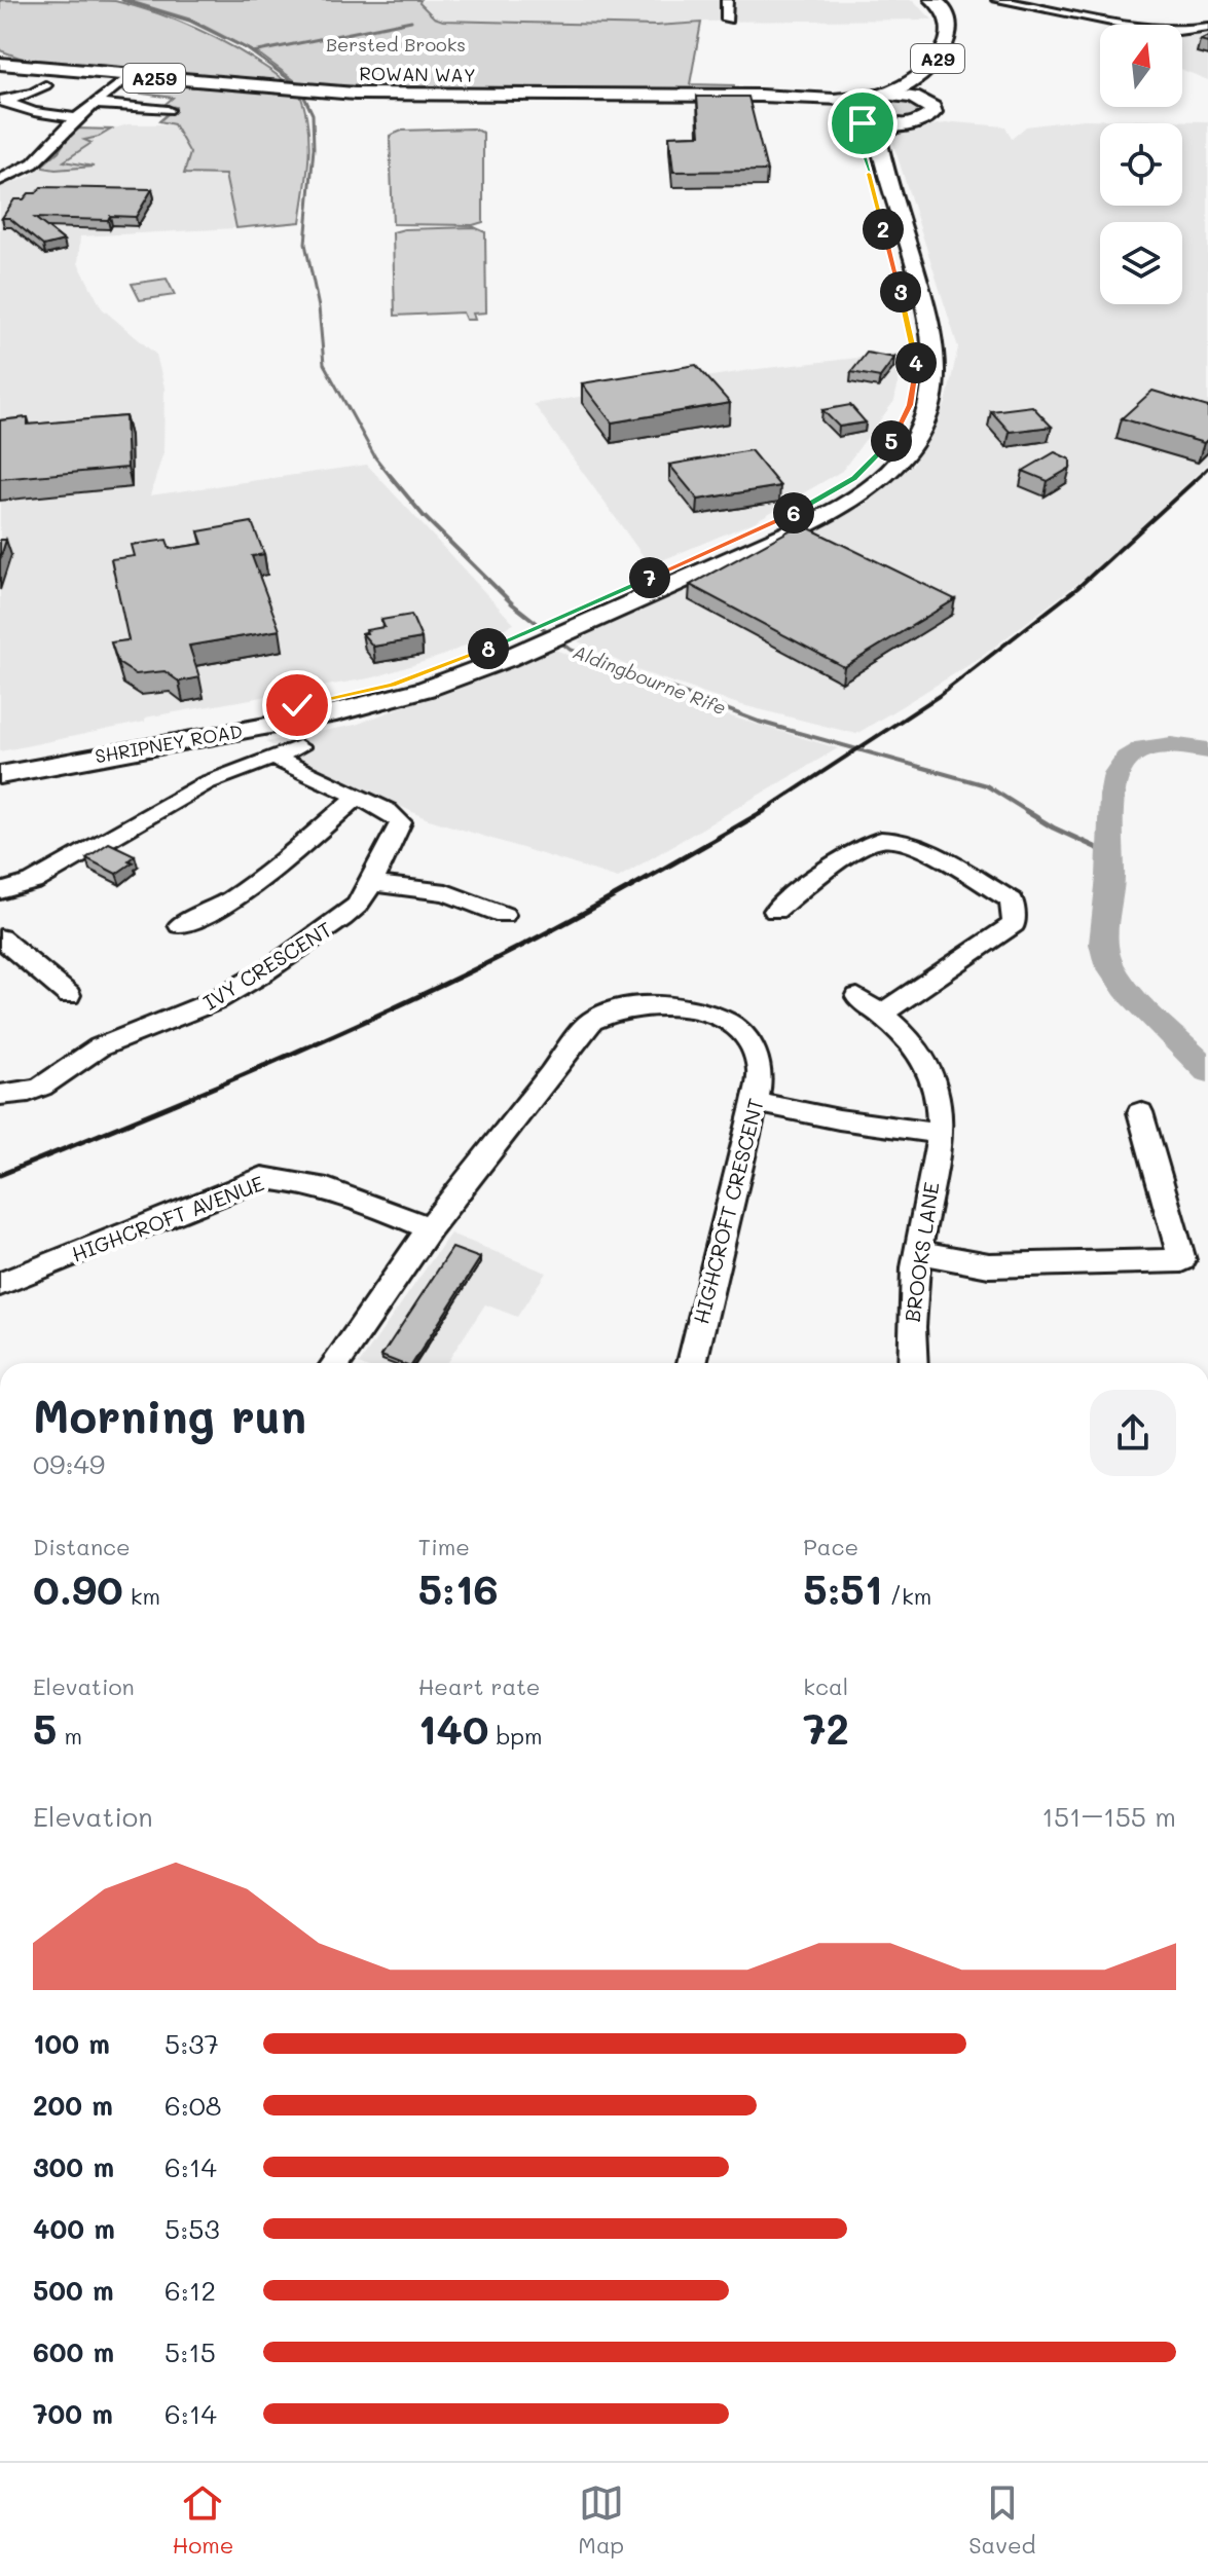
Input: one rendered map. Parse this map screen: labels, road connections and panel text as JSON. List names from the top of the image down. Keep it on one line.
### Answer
{"streets":{"highway":["ROWAN WAY","A259"],"main road":["A29","SHRIPNEY ROAD"],"street":["IVY CRESCENT","HIGHCROFT CRESCENT","HIGHCROFT AVENUE","BROOKS LANE"]},"crossings":[["ROWAN WAY","SHRIPNEY ROAD"],["HIGHCROFT CRESCENT","HIGHCROFT AVENUE"]],"water":["Aldingbourne Rife"],"parks":["Bersted Brooks"],"north":"top","page":{"pins":["2","3","4","5","6","7","8"],"heading":["Morning run","09:49"],"stats":[["Distance","0.90 km"],["Time","5:16"],["Pace","5:51 /km"],["Elevation","5 m"],["Heart rate","140 bpm"],["kcal","72"]],"chart":["Elevation","151–155 m"],"list":[{"name":"100 m","note":"5:37"},{"name":"200 m","note":"6:08"},{"name":"300 m","note":"6:14"},{"name":"400 m","note":"5:53"},{"name":"500 m","note":"6:12"},{"name":"600 m","note":"5:15"},{"name":"700 m","note":"6:14"}],"tabs":["Home","Map","Saved"]}}
